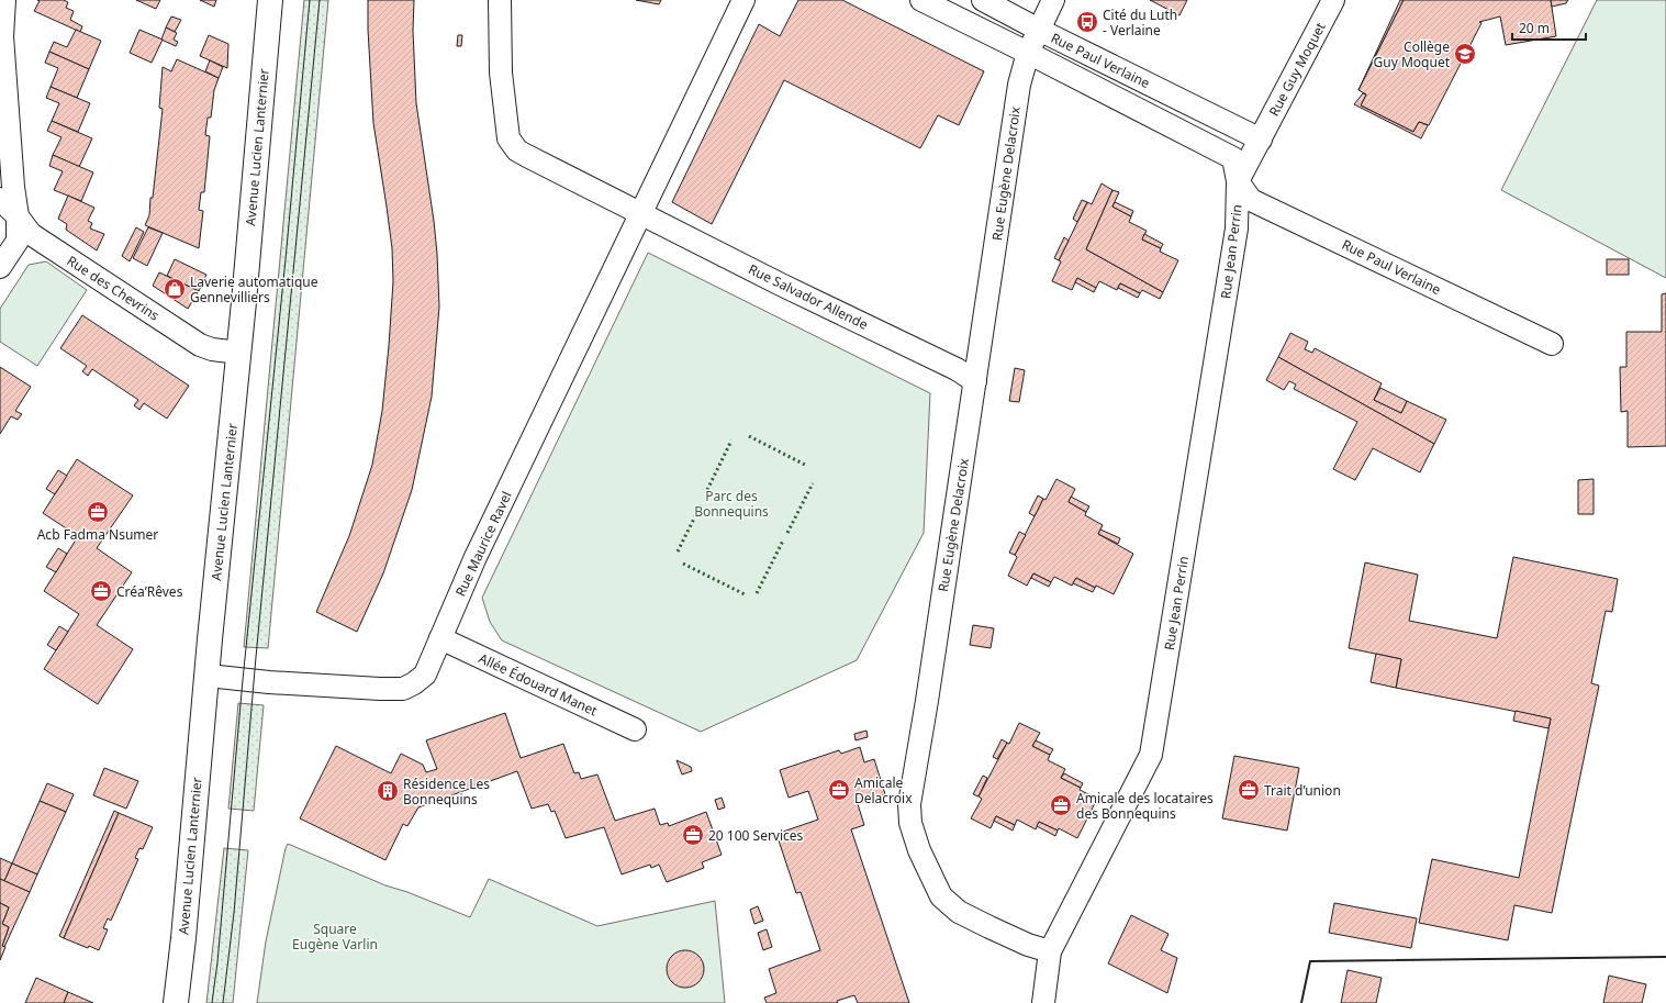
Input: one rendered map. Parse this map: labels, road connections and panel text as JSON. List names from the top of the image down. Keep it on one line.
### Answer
{"streets":{"main road":["Avenue Lucien Lanternier"],"street":["Rue Paul Verlaine","Rue Guy Moquet","Rue Eugène Delacroix","Rue Jean Perrin","Rue des Chevrins","Rue Salvador Allende","Rue Maurice Ravel","Allée Édouard Manet"]},"crossings":[["Rue Paul Verlaine","Rue Guy Moquet"],["Rue Paul Verlaine","Rue Eugène Delacroix"],["Rue Paul Verlaine","Rue Jean Perrin"],["Avenue Lucien Lanternier","Rue des Chevrins"],["Avenue Lucien Lanternier","Rue Maurice Ravel"],["Rue Eugène Delacroix","Rue Jean Perrin"],["Rue Eugène Delacroix","Rue Salvador Allende"],["Rue Salvador Allende","Rue Maurice Ravel"],["Rue Maurice Ravel","Allée Édouard Manet"]],"parks":["Parc des Bonnequins","Square Eugène Varlin"],"places":{"bus stop":["Cité du Luth - Verlaine"],"school or university":["Collège Guy Moquet"],"shop":["Laverie automatique Gennevilliers"],"office":["Acb Fadma Nsumer","Créa’Rêves","Amicale Delacroix","Trait d’union","Amicale des locataires des Bonnequins","20 100 Services"],"building":["Résidence Les Bonnequins"]},"scale_bar":"20 m"}
